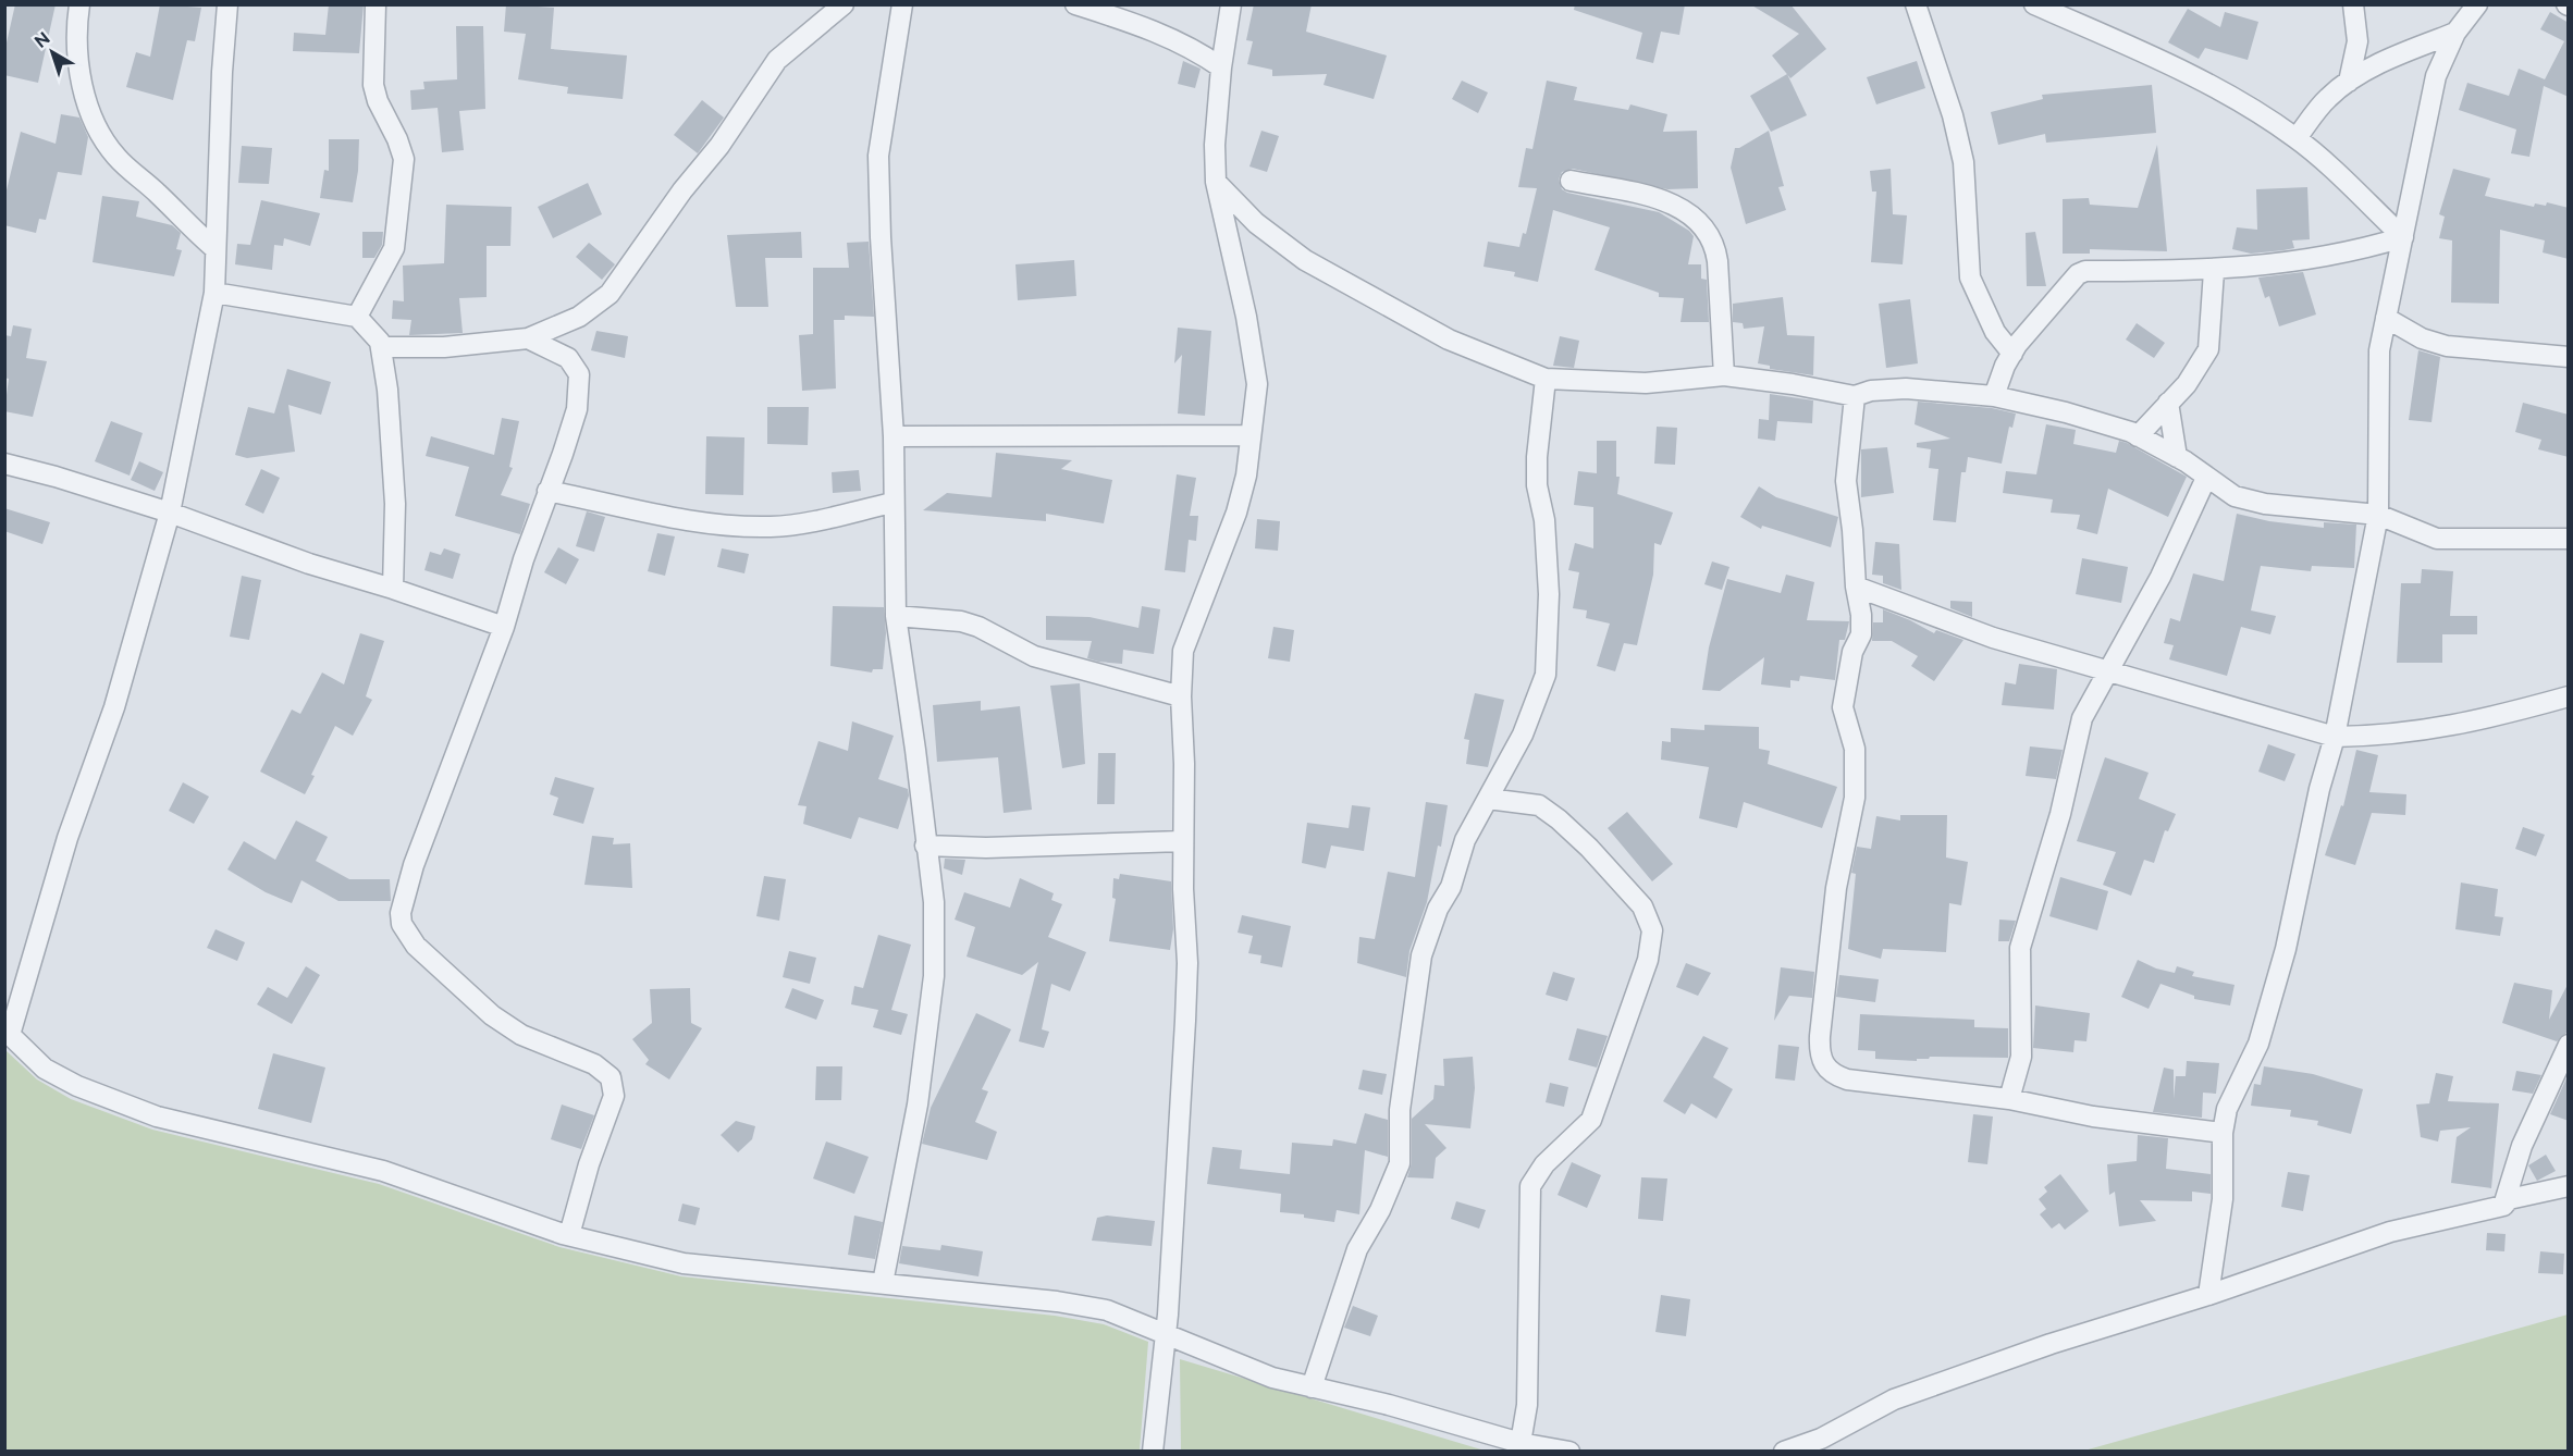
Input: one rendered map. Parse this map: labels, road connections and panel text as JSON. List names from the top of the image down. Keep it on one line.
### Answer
{"north":"top left"}
